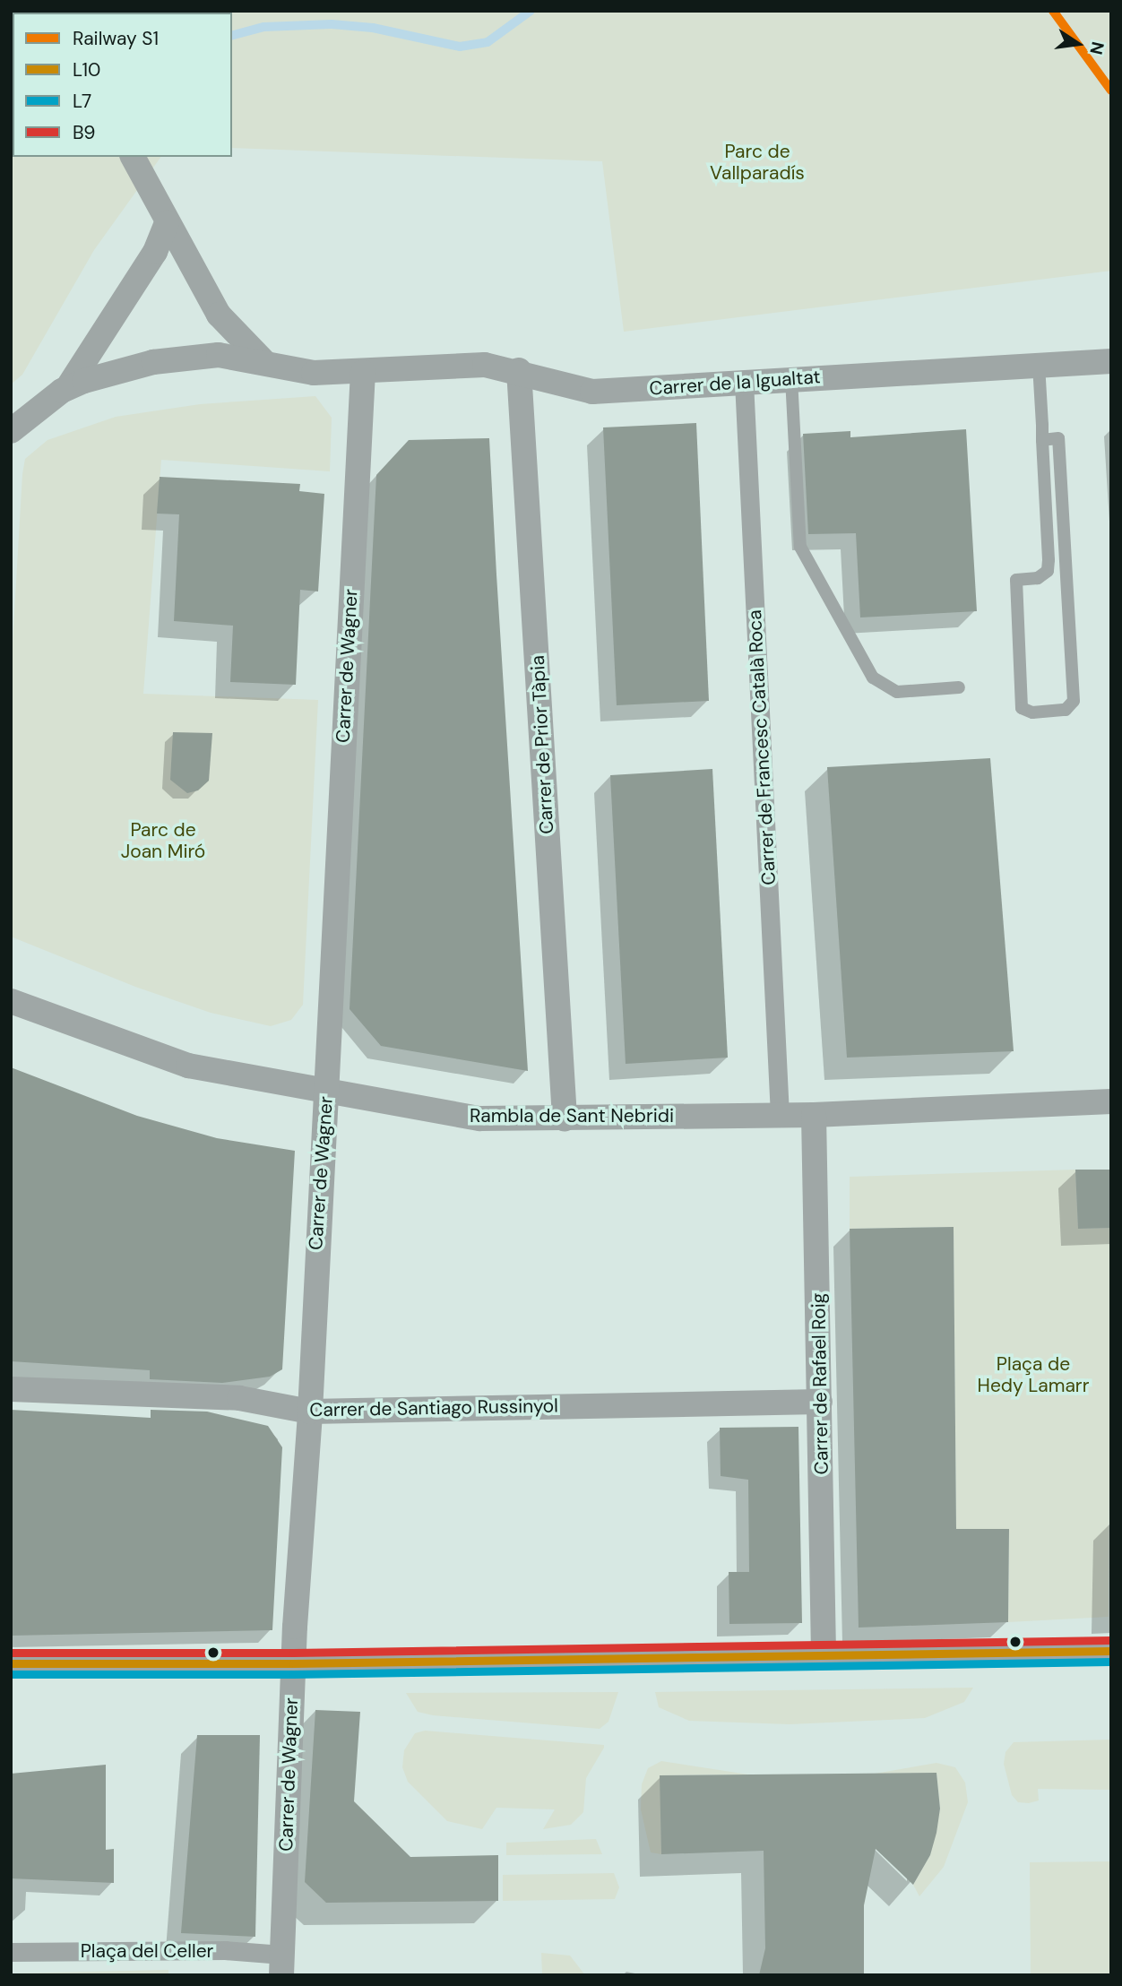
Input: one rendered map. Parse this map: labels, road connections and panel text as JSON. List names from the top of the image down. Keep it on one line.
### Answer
{"streets":{"street":["Carrer de la Igualtat","Carrer de Wagner","Carrer de Prior Tàpia","Carrer de Francesc Català Roca","Rambla de Sant Nebridi","Carrer de Rafael Roig","Carrer de Santiago Russinyol","Plaça del Celler"]},"crossings":[["Carrer de la Igualtat","Carrer de Wagner"],["Carrer de la Igualtat","Carrer de Prior Tàpia"],["Carrer de la Igualtat","Carrer de Francesc Català Roca"],["Carrer de Wagner","Rambla de Sant Nebridi"],["Carrer de Wagner","Carrer de Santiago Russinyol"],["Carrer de Wagner","Plaça del Celler"],["Carrer de Prior Tàpia","Rambla de Sant Nebridi"],["Carrer de Francesc Català Roca","Rambla de Sant Nebridi"],["Rambla de Sant Nebridi","Carrer de Rafael Roig"],["Carrer de Rafael Roig","Carrer de Santiago Russinyol"]],"parks":["Parc de Vallparadís","Parc de Joan Miró","Plaça de Hedy Lamarr"],"lines":["rail line S1","transit line B9","transit line L10","transit line L7"],"legend":["Railway S1","L10","L7","B9"],"north":"right"}
